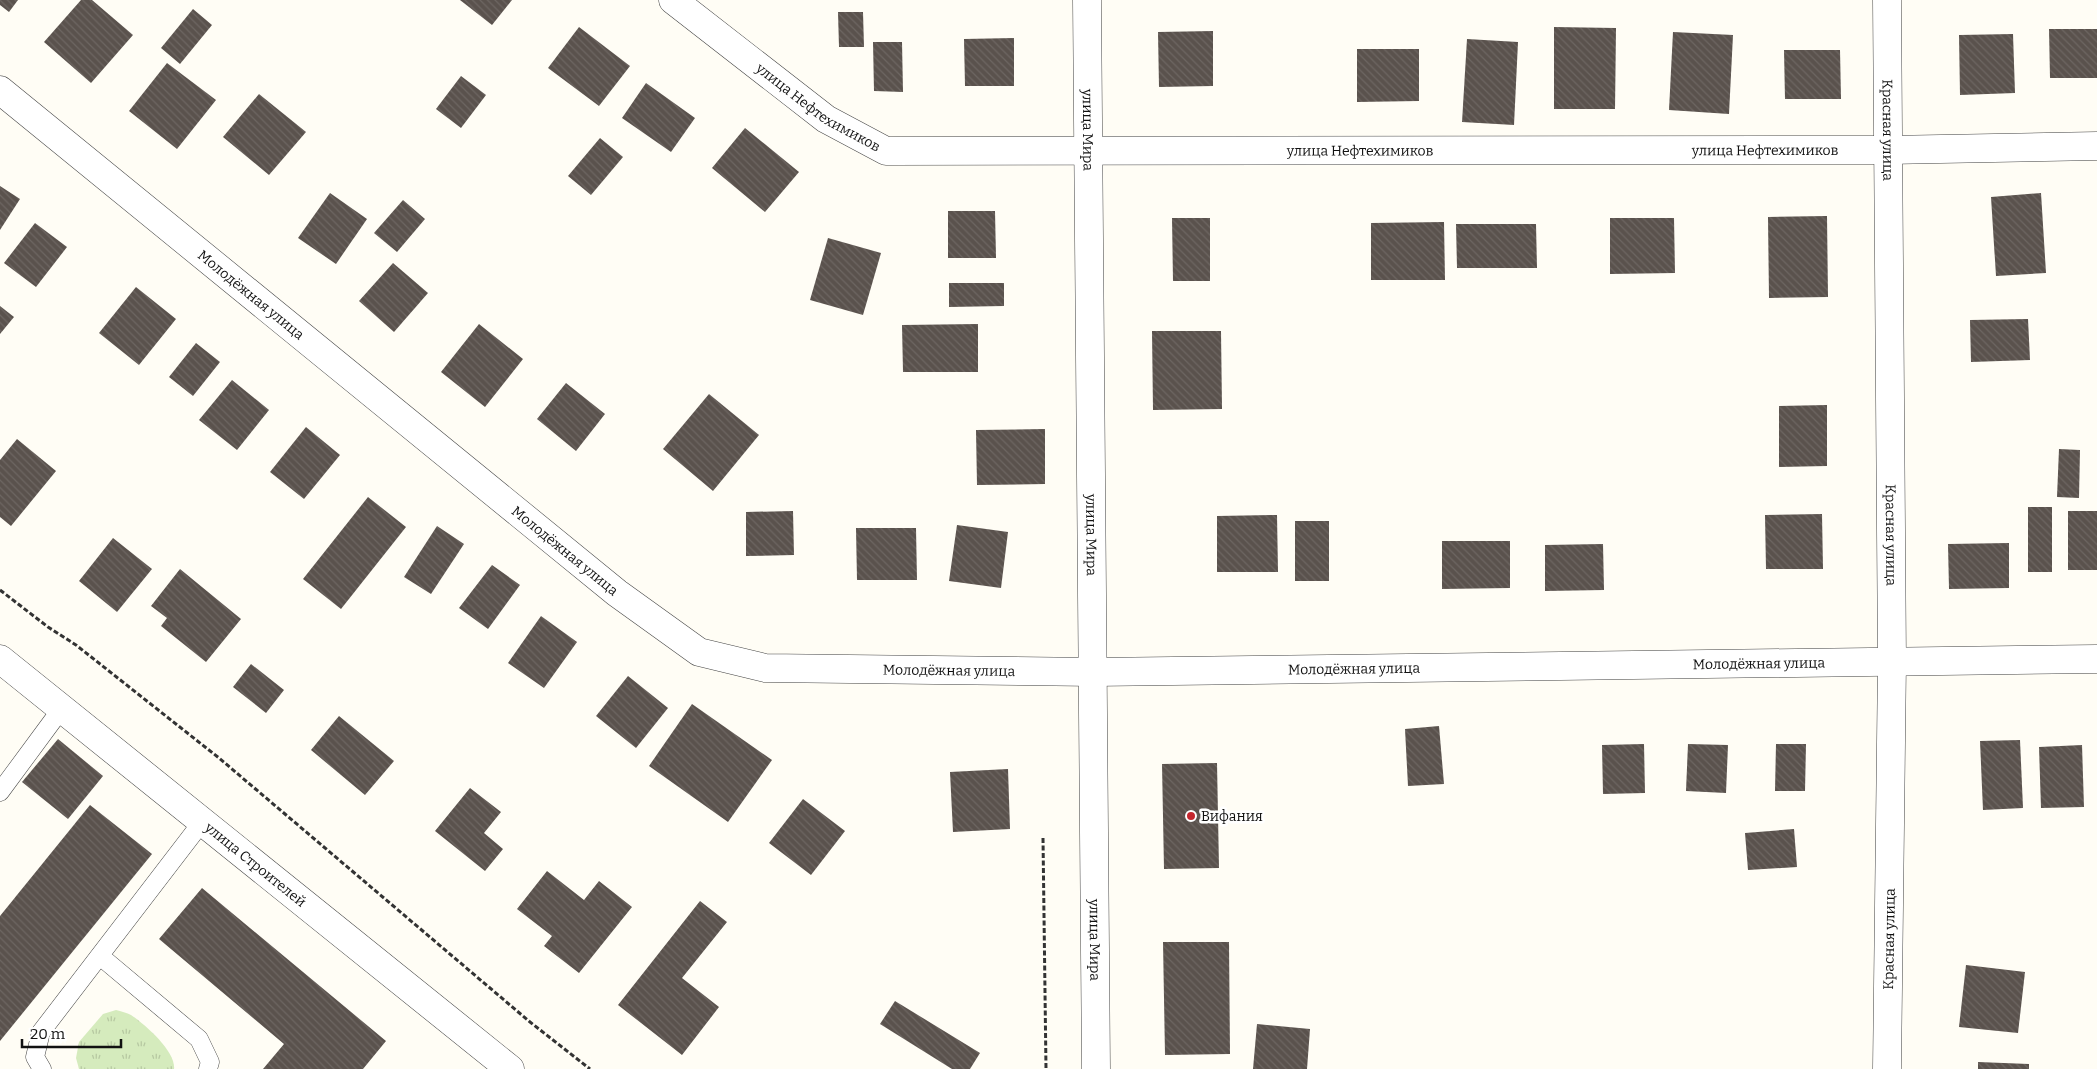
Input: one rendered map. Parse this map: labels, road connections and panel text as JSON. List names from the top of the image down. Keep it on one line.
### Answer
{"streets":{"street":["улица Нефтехимиков","улица Мира","Красная улица","Молодёжная улица","улица Строителей"]},"crossings":[["улица Нефтехимиков","улица Мира"],["улица Нефтехимиков","Красная улица"],["улица Мира","Молодёжная улица"],["Красная улица","Молодёжная улица"]],"places":["Вифания"],"scale_bar":"20 m"}
